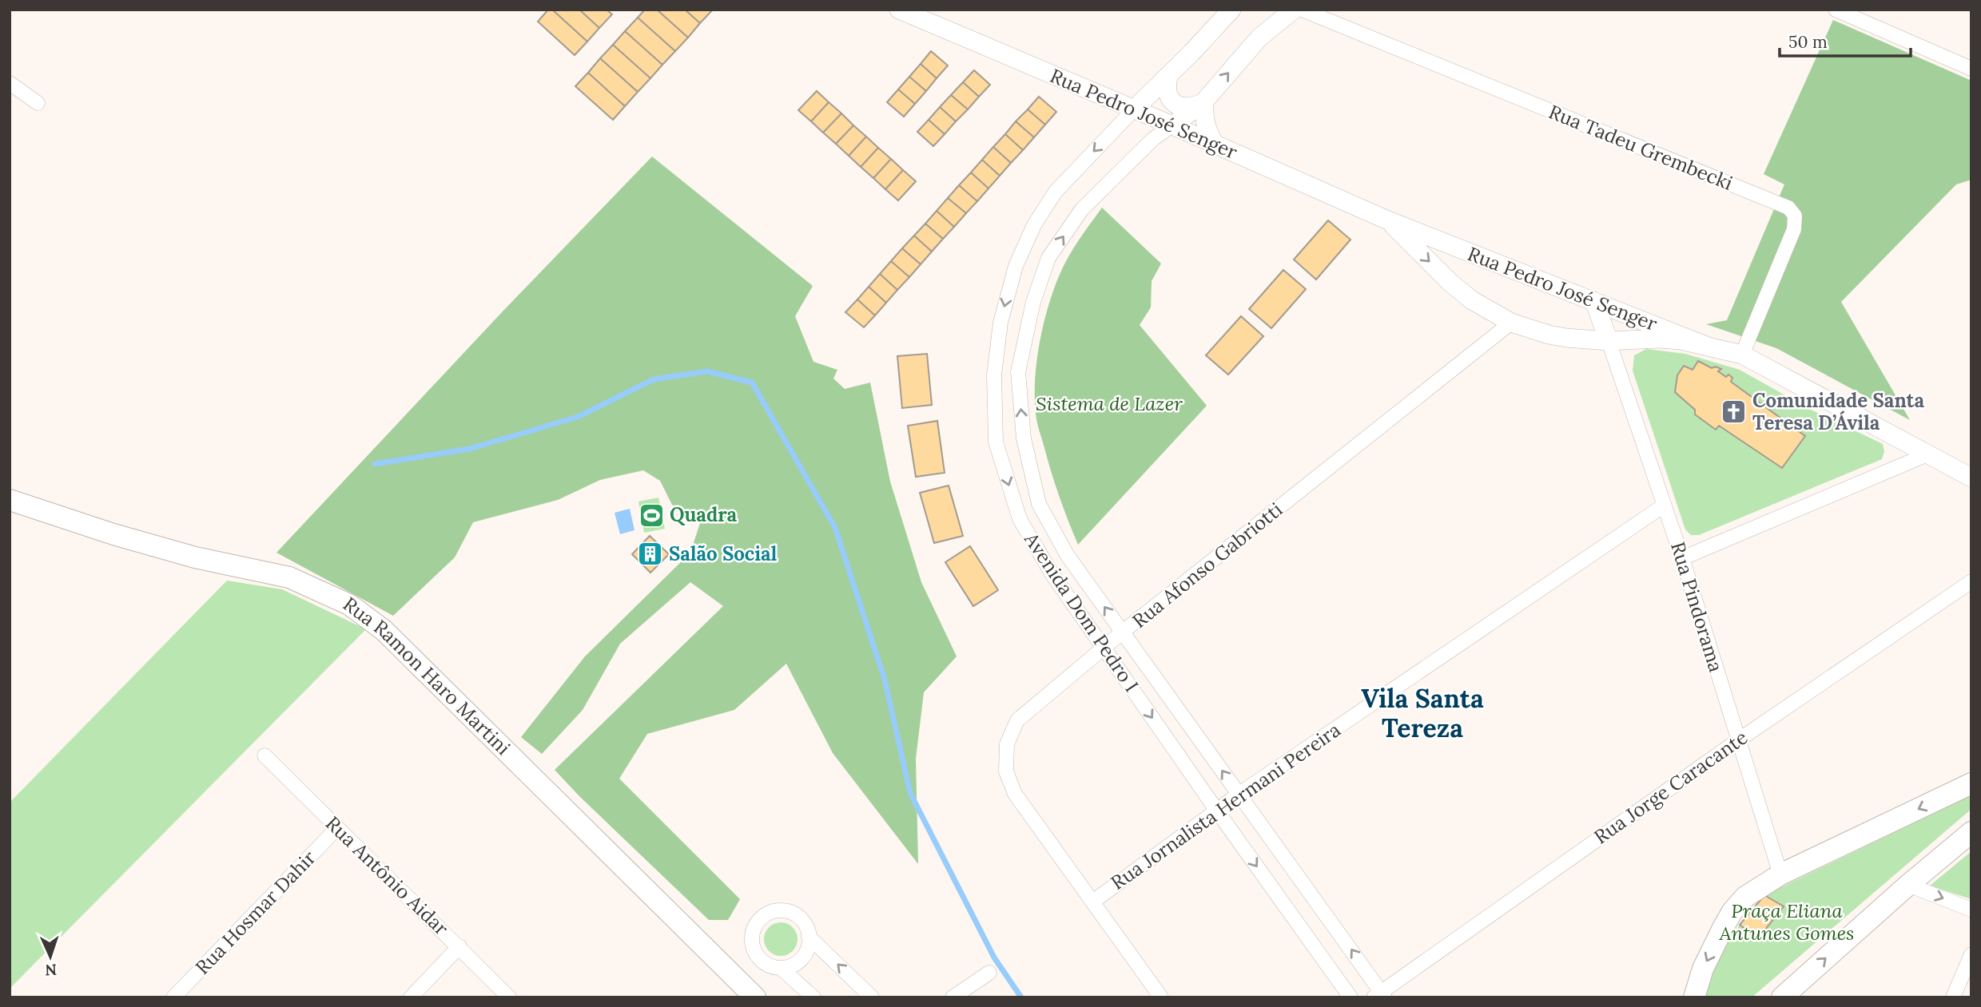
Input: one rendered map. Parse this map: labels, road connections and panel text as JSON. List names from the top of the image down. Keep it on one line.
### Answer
{"streets":{"main road":["Rua Ramon Haro Martini"],"street":["Rua Pedro José Senger","Rua Tadeu Grembecki","Rua Afonso Gabriotti","Rua Pindorama","Avenida Dom Pedro I","Rua Jorge Caracante","Rua Jornalista Hermani Pereira","Rua Antônio Aidar","Rua Hosmar Dahir"]},"crossings":[["Rua Pedro José Senger","Rua Tadeu Grembecki"],["Rua Pedro José Senger","Rua Afonso Gabriotti"],["Rua Pedro José Senger","Rua Pindorama"],["Rua Pedro José Senger","Avenida Dom Pedro I"],["Rua Afonso Gabriotti","Avenida Dom Pedro I"],["Rua Afonso Gabriotti","Rua Jornalista Hermani Pereira"],["Rua Pindorama","Rua Jorge Caracante"],["Rua Pindorama","Rua Jornalista Hermani Pereira"],["Avenida Dom Pedro I","Rua Jorge Caracante"],["Avenida Dom Pedro I","Rua Jornalista Hermani Pereira"],["Rua Antônio Aidar","Rua Hosmar Dahir"]],"districts":["Vila Santa Tereza"],"parks":["Sistema de Lazer","Praça Eliana Antunes Gomes"],"places":{"church":["Comunidade Santa Teresa D’Ávila"],"sports":["Quadra"],"building":["Salão Social"]},"scale_bar":"50 m","north":"bottom"}
